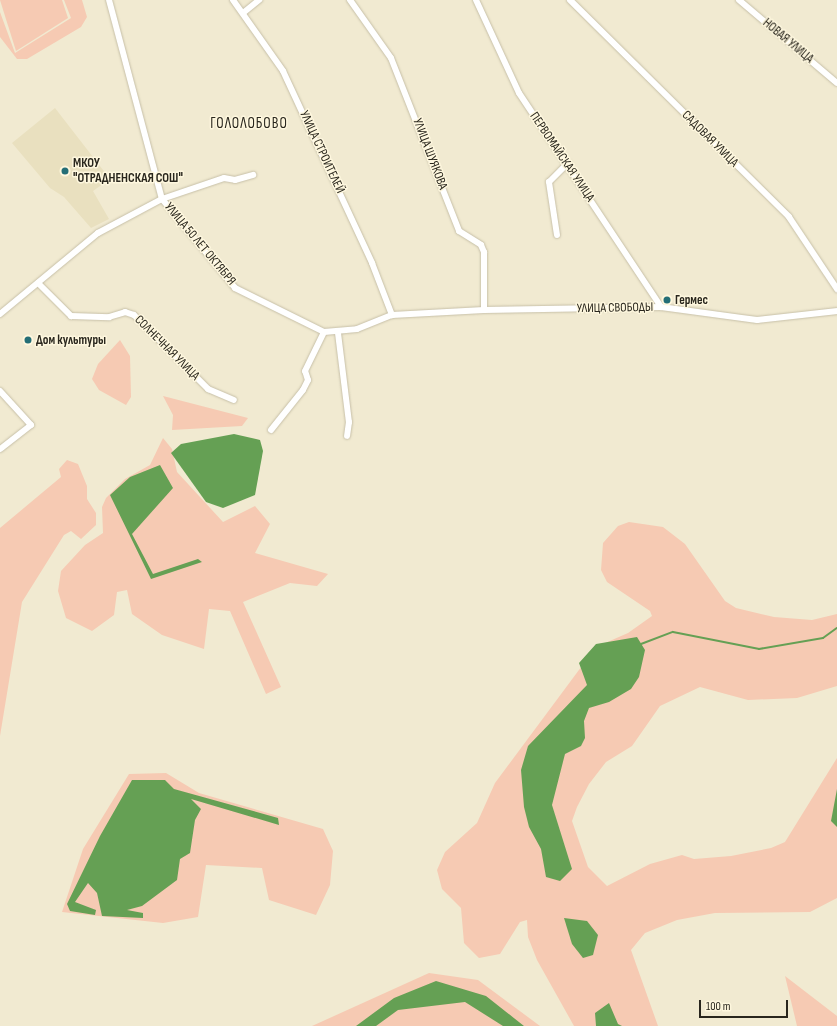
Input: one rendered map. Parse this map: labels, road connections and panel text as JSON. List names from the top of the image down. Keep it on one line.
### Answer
{"streets":{"street":["НОВАЯ УЛИЦА","САДОВАЯ УЛИЦА","УЛИЦА СТРОИТЕЛЕЙ","УЛИЦА ШУЯКОВА","ПЕРВОМАЙСКАЯ УЛИЦА","УЛИЦА 50 ЛЕТ ОКТЯБРЯ","УЛИЦА СВОБОДЫ","СОЛНЕЧНАЯ УЛИЦА"]},"crossings":[["УЛИЦА СТРОИТЕЛЕЙ","УЛИЦА 50 ЛЕТ ОКТЯБРЯ"],["УЛИЦА СТРОИТЕЛЕЙ","УЛИЦА СВОБОДЫ"],["УЛИЦА ШУЯКОВА","УЛИЦА СВОБОДЫ"],["ПЕРВОМАЙСКАЯ УЛИЦА","УЛИЦА СВОБОДЫ"],["УЛИЦА 50 ЛЕТ ОКТЯБРЯ","УЛИЦА СВОБОДЫ"],["УЛИЦА 50 ЛЕТ ОКТЯБРЯ","СОЛНЕЧНАЯ УЛИЦА"]],"districts":["ГОЛОЛОБОВО"],"places":["МКОУ \"ОТРАДНЕНСКАЯ СОШ\"","Гермес","Дом культуры"],"scale_bar":"100 m"}
